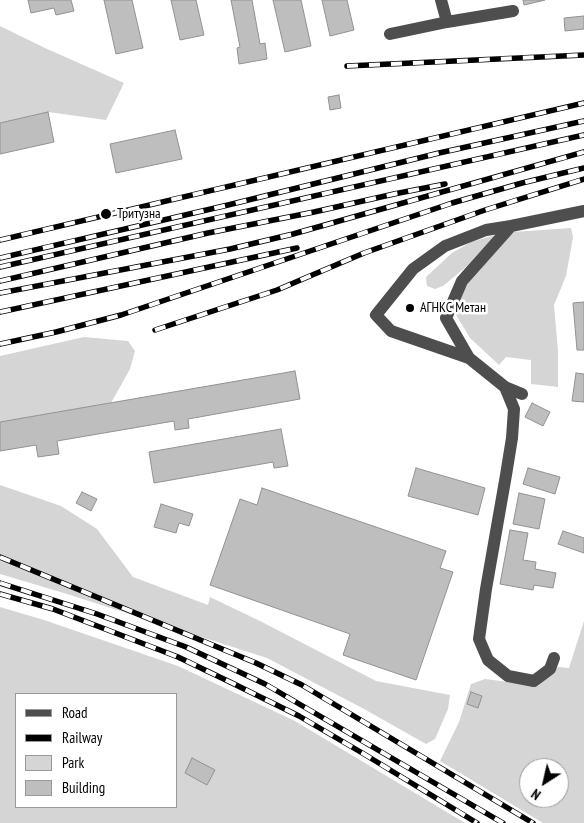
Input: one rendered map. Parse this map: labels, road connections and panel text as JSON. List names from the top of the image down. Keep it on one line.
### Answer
{"places":["Тритузна","АГНКС Метан"],"legend":["Road","Railway","Park","Building"],"north":"bottom left"}
